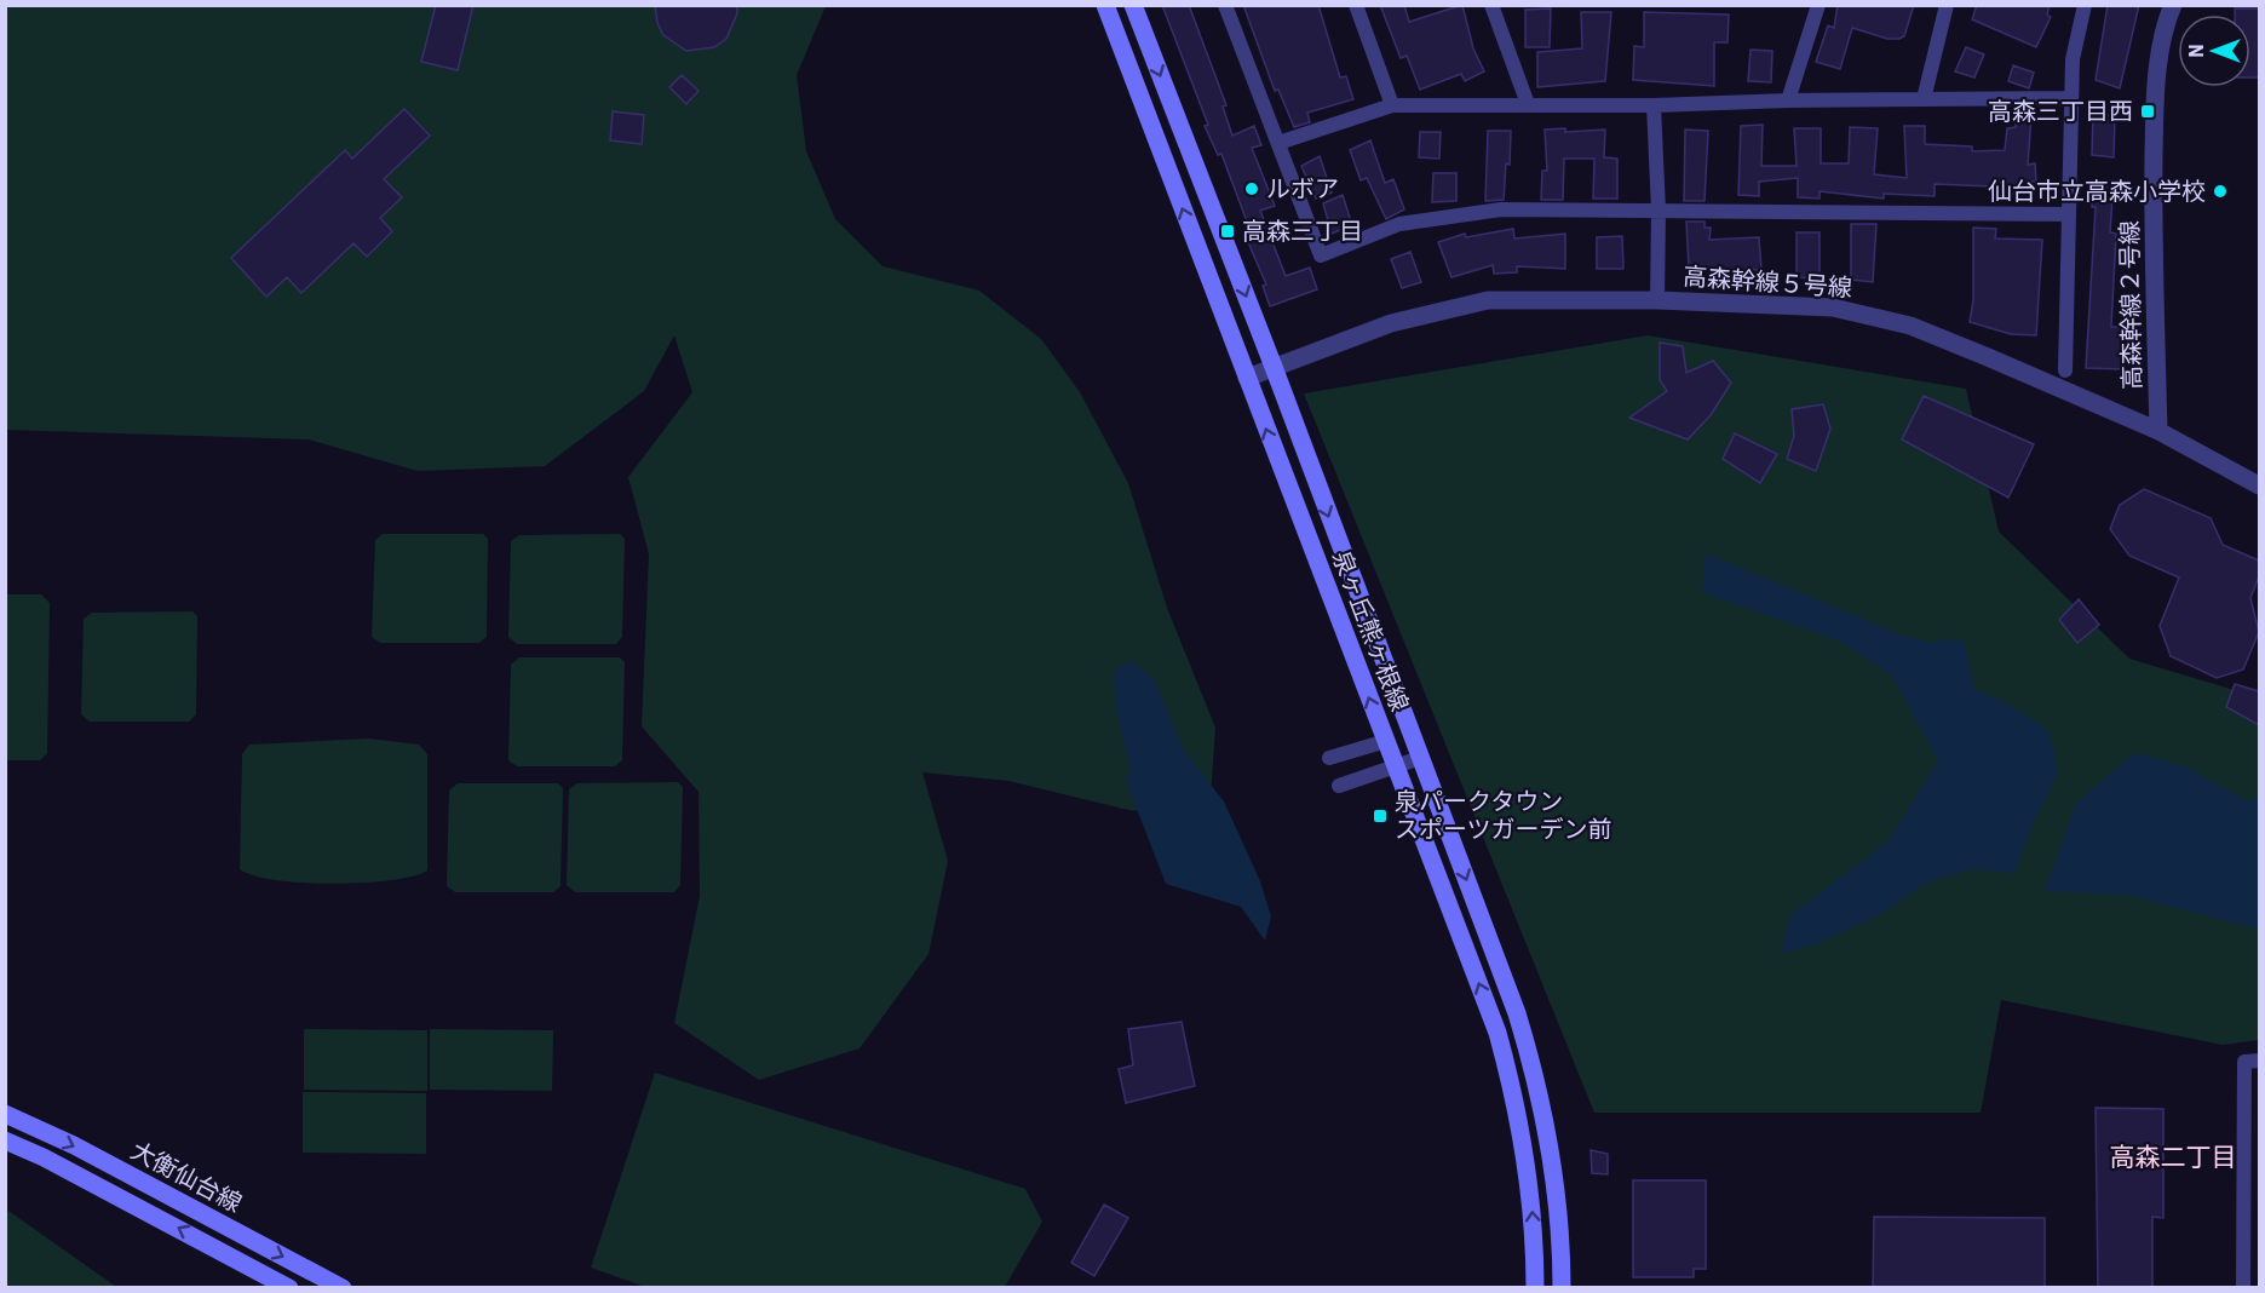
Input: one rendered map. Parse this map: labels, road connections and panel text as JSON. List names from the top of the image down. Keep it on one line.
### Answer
{"streets":{"main road":["泉ヶ丘熊ヶ根線","大衡仙台線"],"street":["高森幹線５号線","高森幹線２号線"]},"crossings":[["高森幹線５号線","高森幹線２号線"],["高森幹線５号線","泉ヶ丘熊ヶ根線"]],"districts":["高森二丁目"],"places":{"transit":["高森三丁目西","高森三丁目","泉パークタウン スポーツガーデン前"],"other":["ルボア","仙台市立高森小学校"]},"north":"left"}
